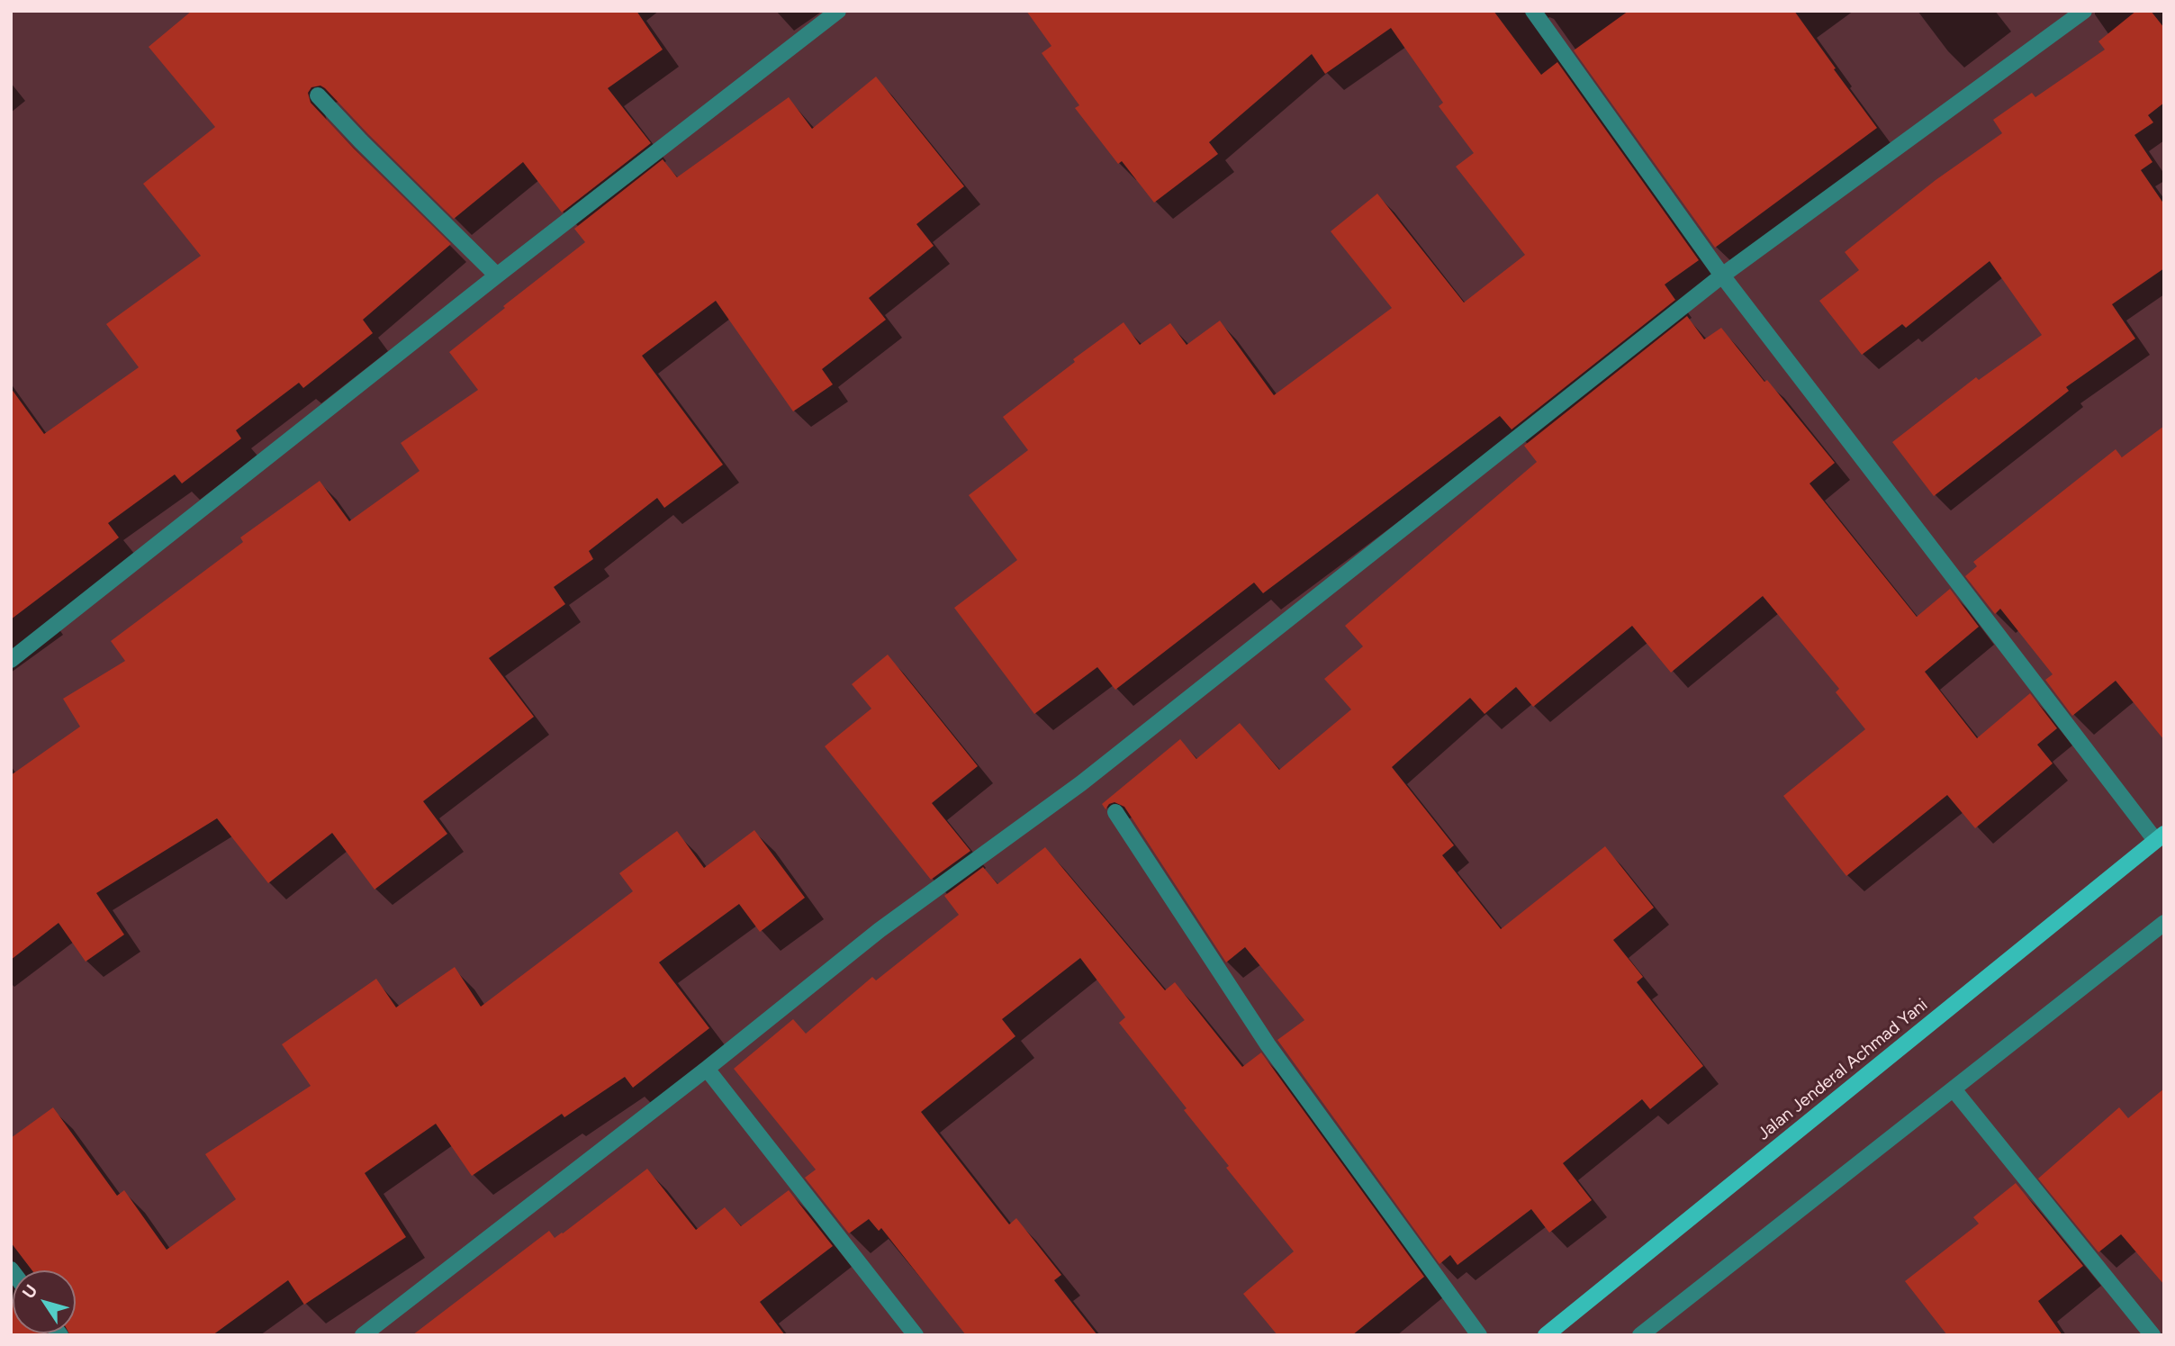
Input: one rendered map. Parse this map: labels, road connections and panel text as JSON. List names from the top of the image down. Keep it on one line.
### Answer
{"streets":{"main road":["Jalan Jenderal Achmad Yani"]},"north":"top left"}
